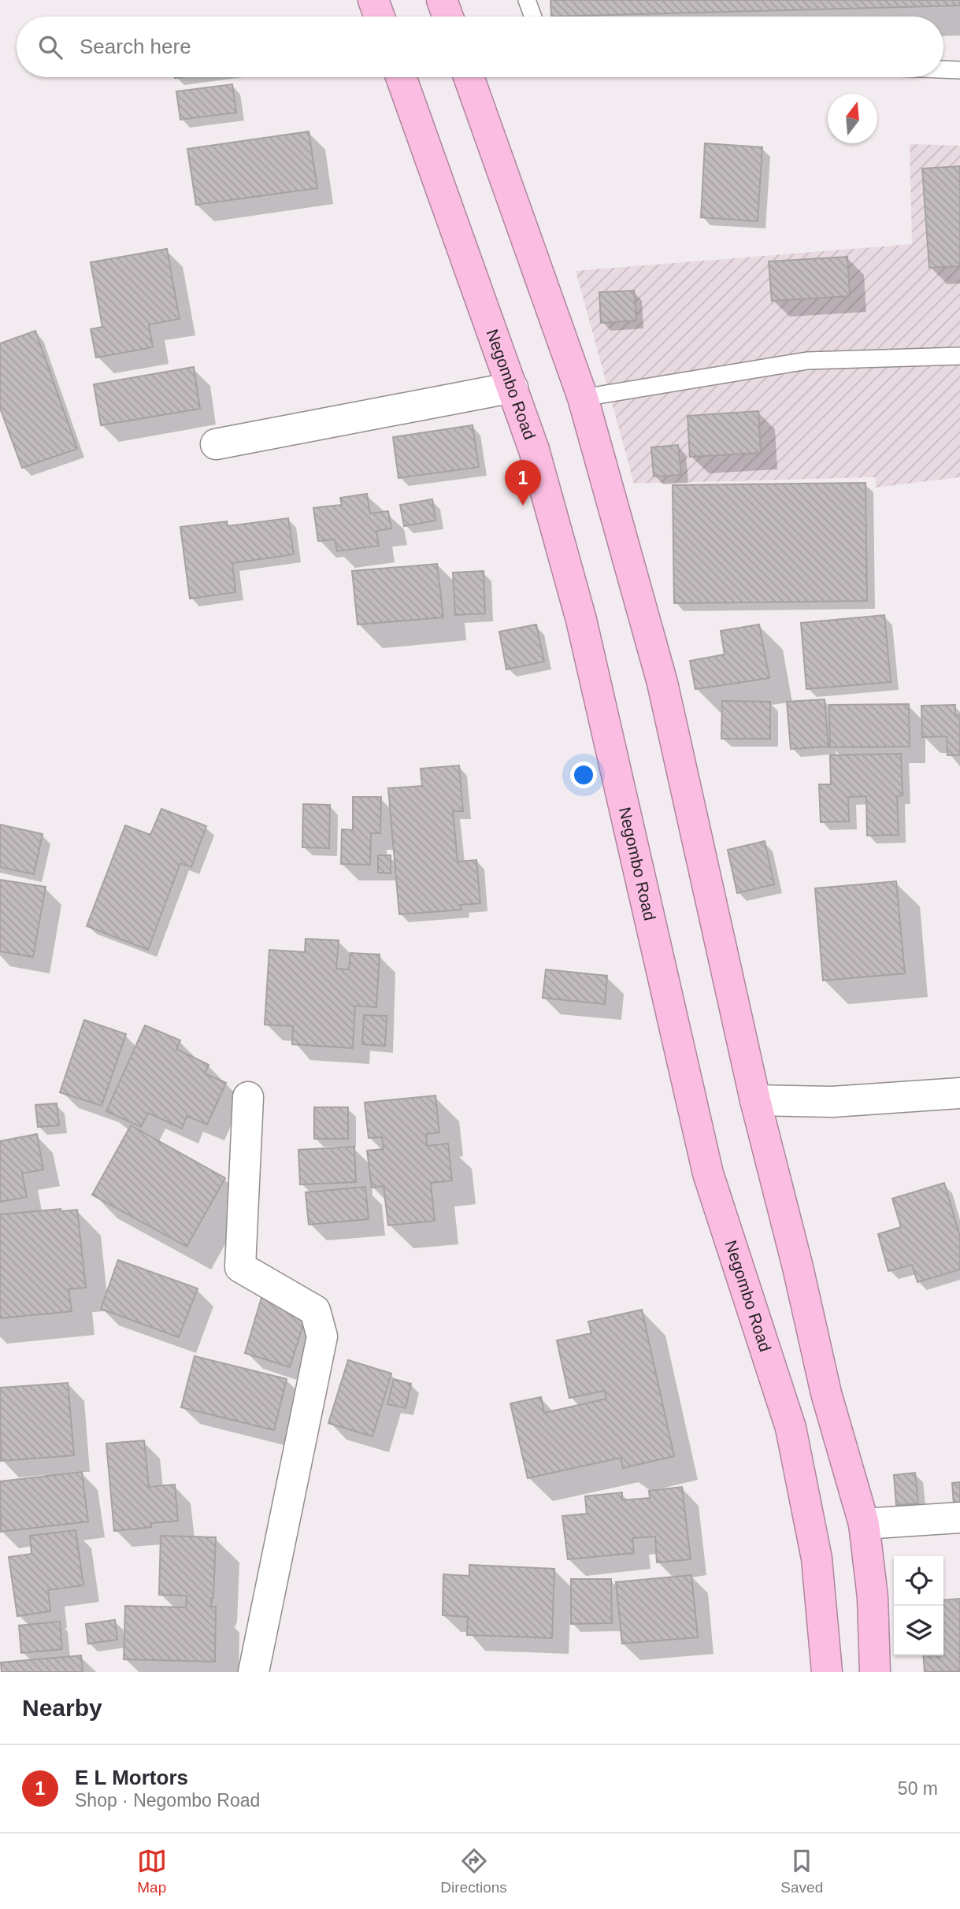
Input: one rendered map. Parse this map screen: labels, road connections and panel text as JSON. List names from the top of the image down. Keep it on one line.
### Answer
{"streets":{"highway":["Negombo Road"]},"north":"top","page":{"search":"Search here","pins":"1","heading":"Nearby","list":[{"mark":"1","name":"E L Mortors","note":"Shop · Negombo Road","value":"50 m"}],"nav":["Map","Directions","Saved"]}}
